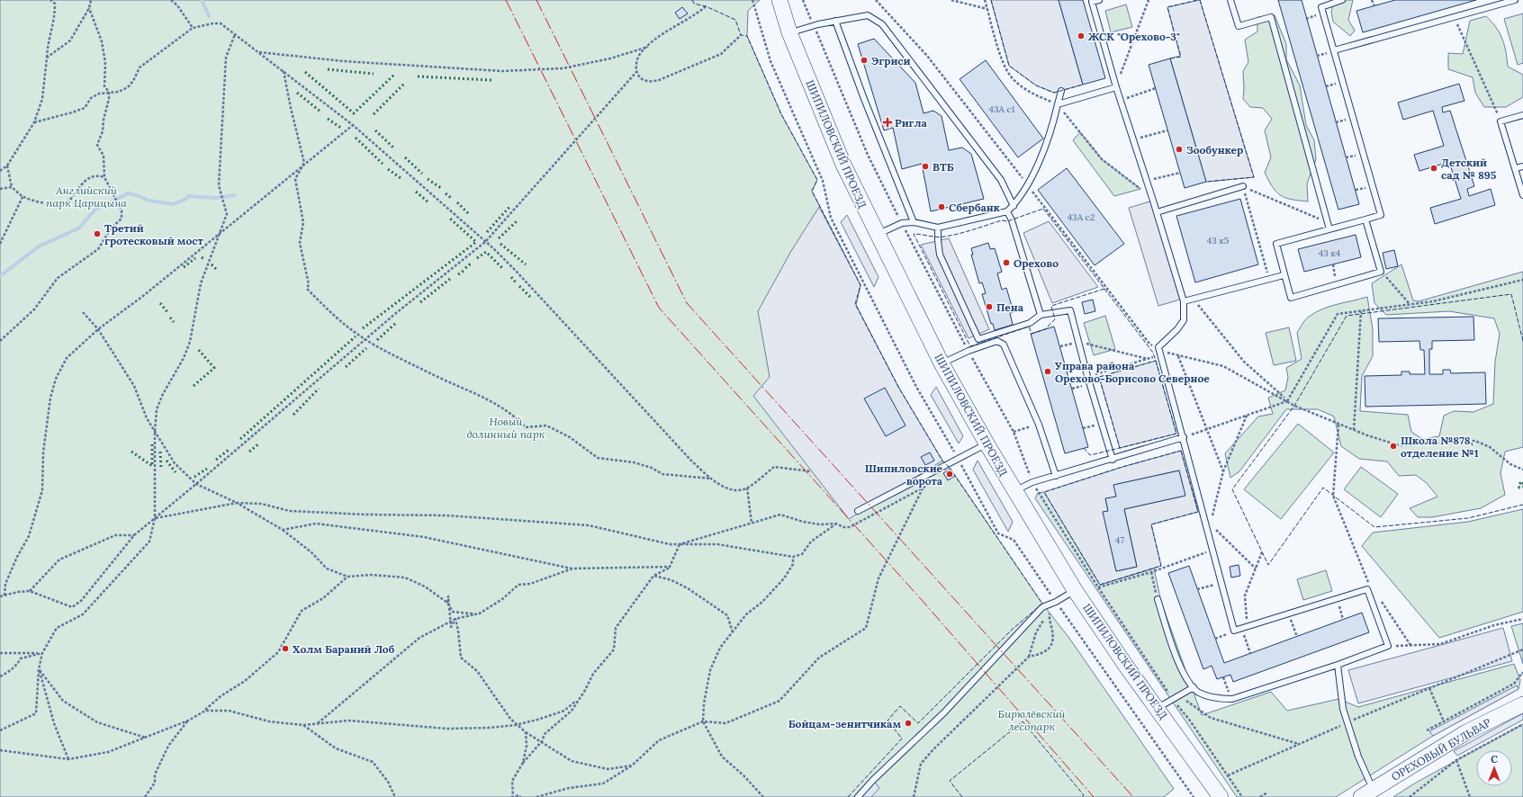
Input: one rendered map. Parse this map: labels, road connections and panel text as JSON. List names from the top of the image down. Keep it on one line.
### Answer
{"streets":{"main road":["ШИПИЛОВСКИЙ ПРОЕЗД","ОРЕХОВЫЙ БУЛЬВАР"]},"parks":["Английский парк Царицына","Новый долинный парк","Бирюлёвский лесопарк"],"places":{"other":["ЖСК \"Орехово-3\"","Эгриси","Зообункер","ВТБ","Детский сад № 895","Сбербанк","Третий гротесковый мост","Орехово","Пена","Управа района Орехово-Борисово Северное","Школа №878, отделение №1","Шипиловские ворота","Холм Бараний Лоб","Бойцам-зенитчикам"],"health":["Ригла"]},"house_numbers":["43А с1","43А с2","43 к5","43 к4","47"],"north":"top"}
